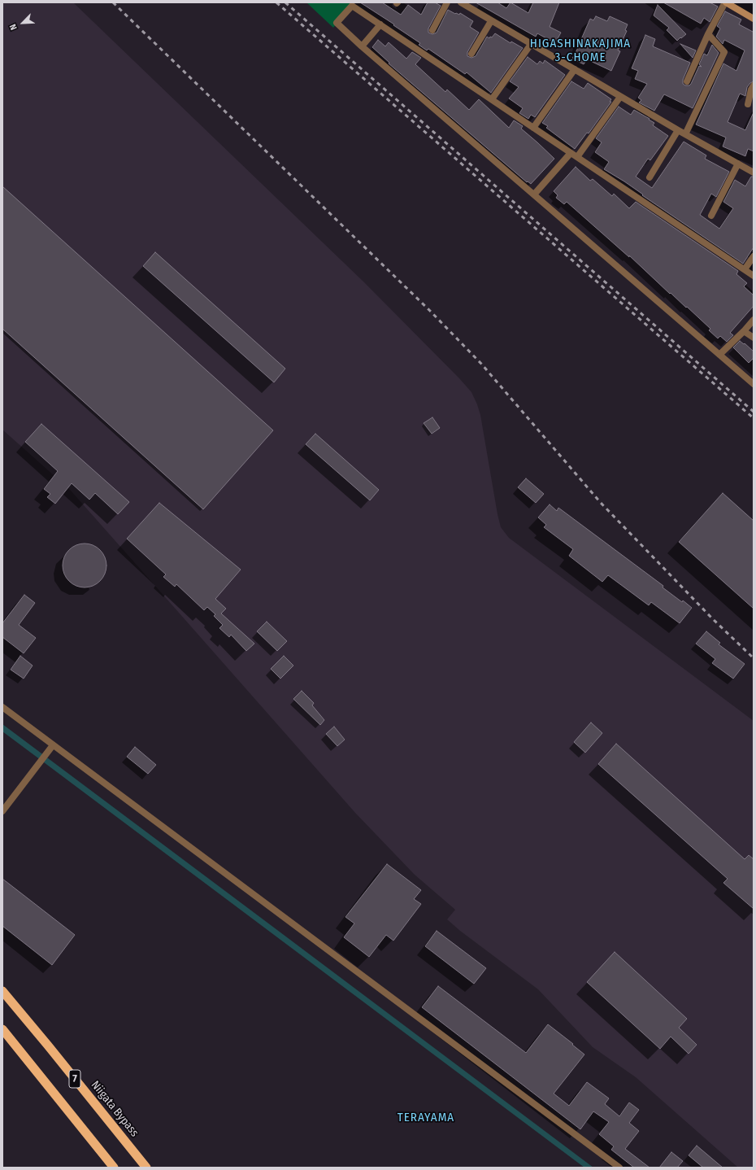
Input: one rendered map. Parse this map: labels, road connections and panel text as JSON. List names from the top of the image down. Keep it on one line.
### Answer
{"streets":{"highway":["7","Niigata Bypass"]},"districts":["HIGASHINAKAJIMA 3-CHOME","TERAYAMA"],"north":"bottom left"}
